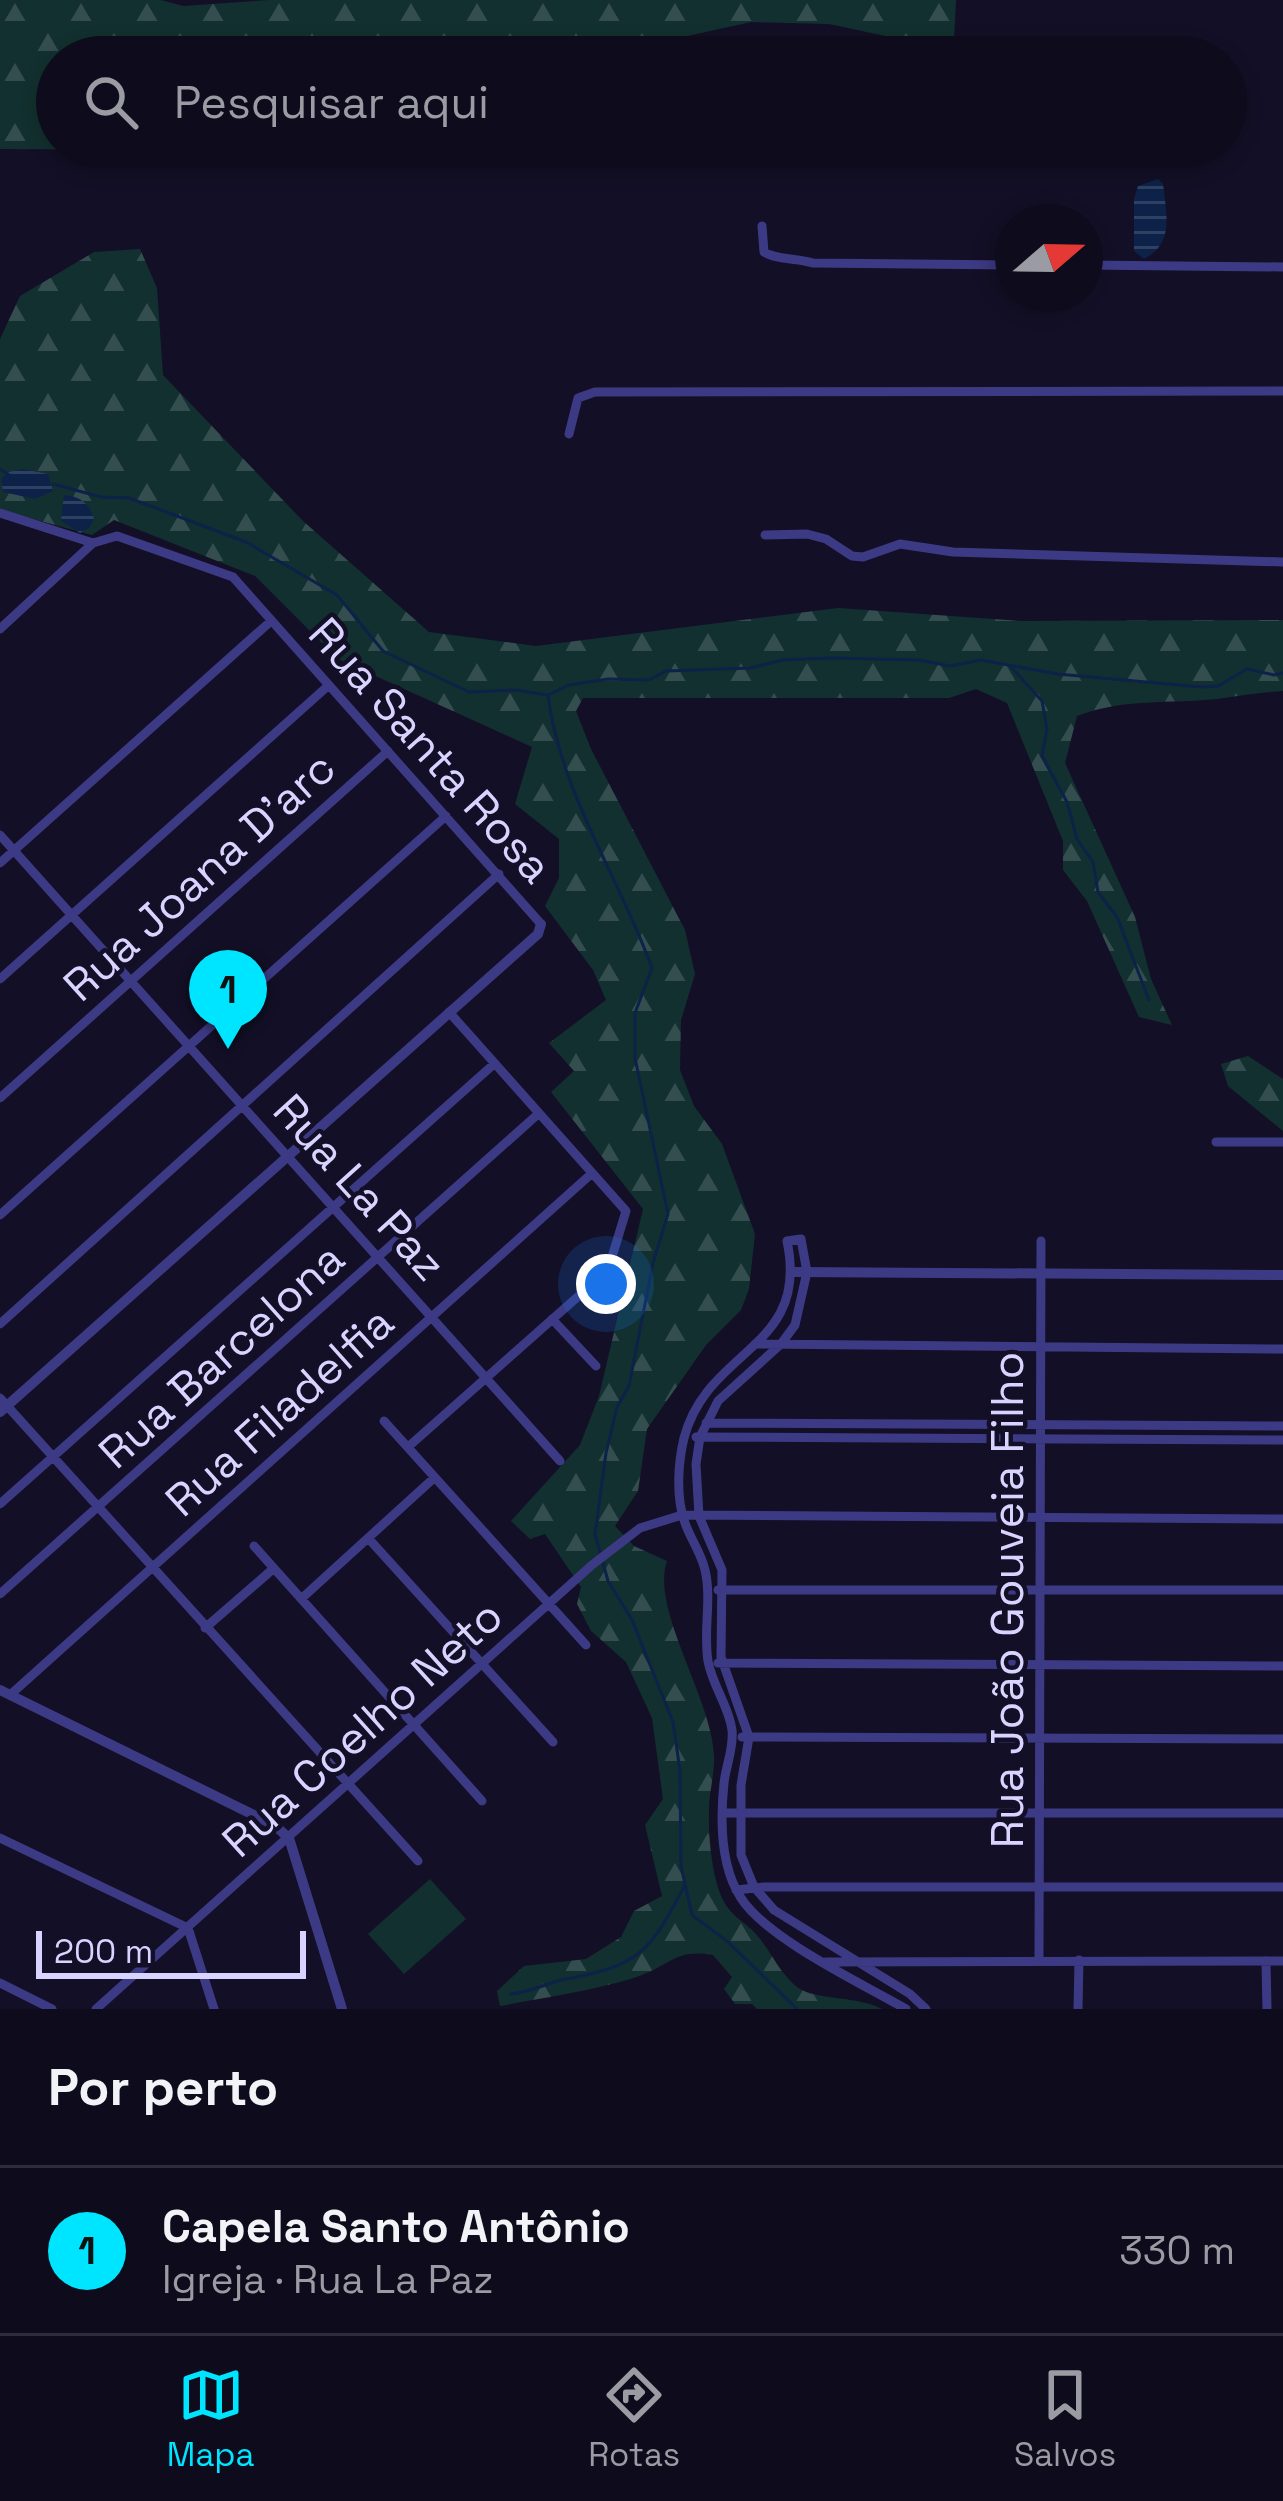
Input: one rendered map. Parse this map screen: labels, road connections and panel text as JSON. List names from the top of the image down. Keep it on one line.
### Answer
{"streets":{"street":["Rua Santa Rosa","Rua Joana D'arc","Rua La Paz","Rua Barcelona","Rua Filadelfia","Rua João Gouveia Filho","Rua Coelho Neto"]},"crossings":[["Rua Santa Rosa","Rua Joana D'arc"],["Rua Joana D'arc","Rua La Paz"],["Rua La Paz","Rua Barcelona"],["Rua La Paz","Rua Filadelfia"]],"scale_bar":"200 m","north":"right","page":{"search":"Pesquisar aqui","pins":"1","scale":"200 m","heading":"Por perto","list":[{"mark":"1","name":"Capela Santo Antônio","note":"Igreja · Rua La Paz","value":"330 m"}],"nav":["Mapa","Rotas","Salvos"]}}
